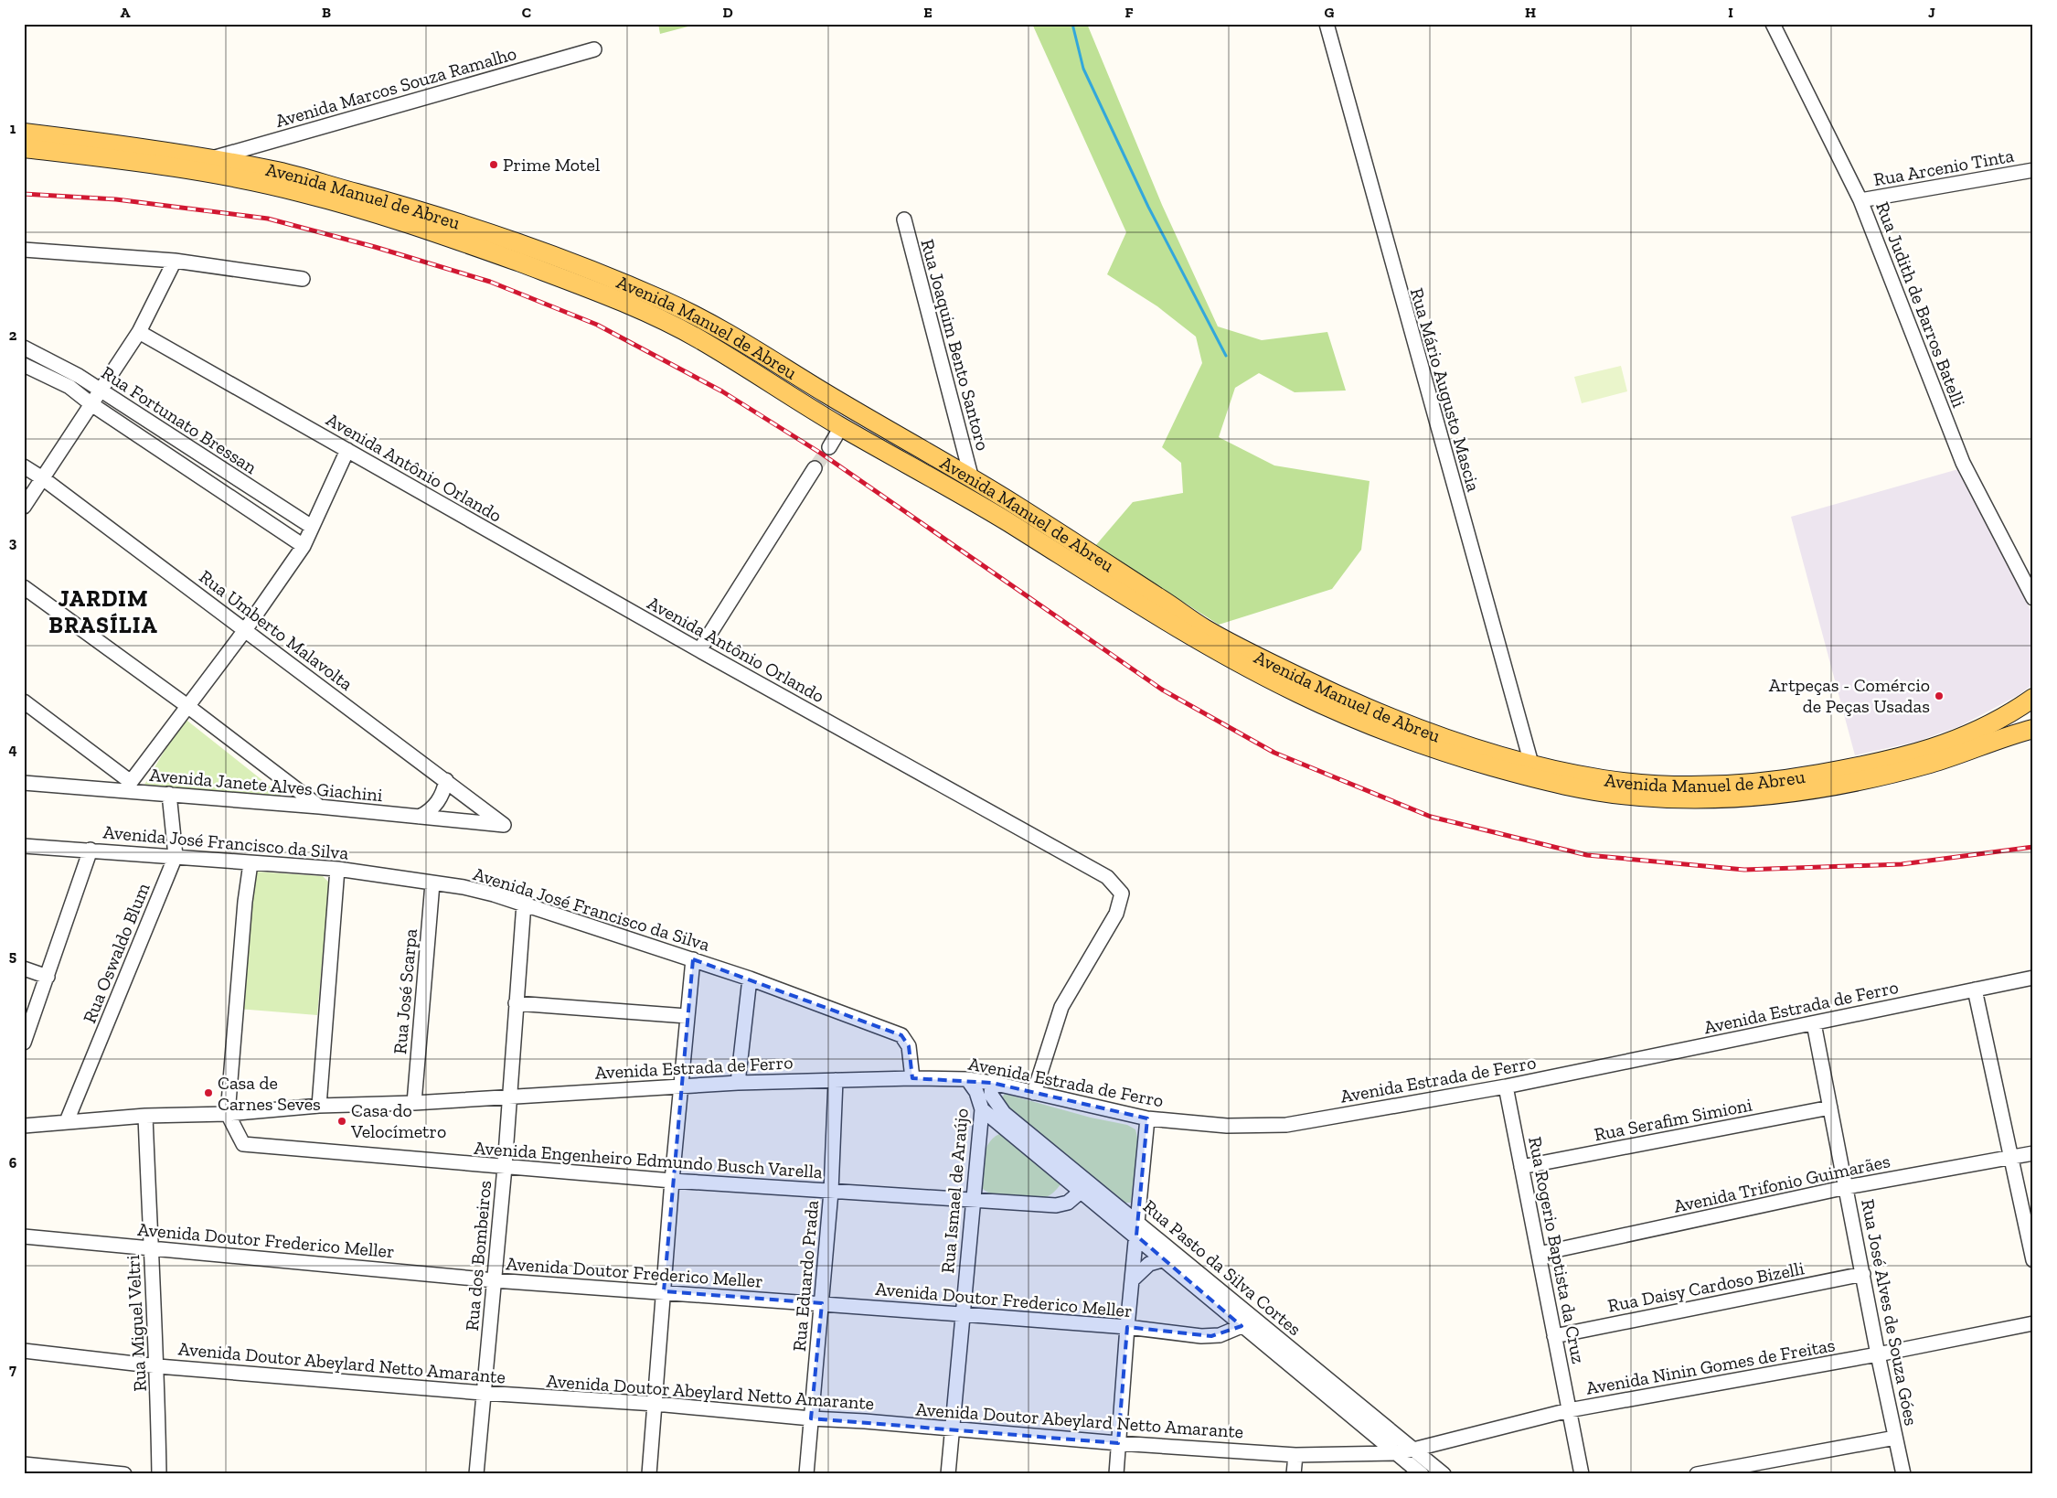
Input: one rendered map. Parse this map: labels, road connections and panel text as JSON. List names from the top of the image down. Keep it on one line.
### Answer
{"streets":{"main road":["Avenida Manuel de Abreu"],"street":["Avenida Marcos Souza Ramalho","Rua Arcenio Tinta","Rua Judith de Barros Batelli","Rua Joaquim Bento Santoro","Rua Mário Augusto Mascia","Rua Fortunato Bressan","Avenida Antônio Orlando","Rua Umberto Malavolta","Avenida Janete Alves Giachini","Avenida José Francisco da Silva","Rua Oswaldo Blum","Rua José Scarpa","Avenida Estrada de Ferro","Rua Serafim Simioni","Avenida Engenheiro Edmundo Busch Varella","Avenida Trifonio Guimarães","Rua Ismael de Araújo","Avenida Doutor Frederico Meller","Rua Rogerio Baptista da Cruz","Rua dos Bombeiros","Rua Pasto da Silva Cortes","Rua Eduardo Prada","Rua Daisy Cardoso Bizelli","Rua José Alves de Souza Góes","Rua Miguel Veltri","Avenida Doutor Abeylard Netto Amarante","Avenida Ninin Gomes de Freitas"]},"crossings":[["Avenida Marcos Souza Ramalho","Avenida Manuel de Abreu"],["Rua Arcenio Tinta","Rua Judith de Barros Batelli"],["Avenida Manuel de Abreu","Rua Joaquim Bento Santoro"],["Avenida Manuel de Abreu","Rua Mário Augusto Mascia"],["Avenida Antônio Orlando","Avenida Estrada de Ferro"],["Rua Umberto Malavolta","Avenida Janete Alves Giachini"],["Avenida Janete Alves Giachini","Rua Oswaldo Blum"],["Avenida José Francisco da Silva","Rua Oswaldo Blum"],["Avenida José Francisco da Silva","Rua José Scarpa"],["Avenida José Francisco da Silva","Avenida Estrada de Ferro"],["Avenida José Francisco da Silva","Rua dos Bombeiros"],["Rua Oswaldo Blum","Avenida Estrada de Ferro"],["Rua José Scarpa","Avenida Estrada de Ferro"],["Avenida Estrada de Ferro","Avenida Engenheiro Edmundo Busch Varella"],["Avenida Estrada de Ferro","Rua Ismael de Araújo"],["Avenida Estrada de Ferro","Rua Rogerio Baptista da Cruz"],["Avenida Estrada de Ferro","Rua dos Bombeiros"],["Avenida Estrada de Ferro","Rua Pasto da Silva Cortes"],["Avenida Estrada de Ferro","Rua Eduardo Prada"],["Avenida Estrada de Ferro","Rua José Alves de Souza Góes"],["Avenida Estrada de Ferro","Rua Miguel Veltri"],["Rua Serafim Simioni","Rua Rogerio Baptista da Cruz"],["Rua Serafim Simioni","Rua José Alves de Souza Góes"],["Avenida Engenheiro Edmundo Busch Varella","Rua Ismael de Araújo"],["Avenida Engenheiro Edmundo Busch Varella","Rua dos Bombeiros"],["Avenida Engenheiro Edmundo Busch Varella","Rua Pasto da Silva Cortes"],["Avenida Engenheiro Edmundo Busch Varella","Rua Eduardo Prada"],["Avenida Trifonio Guimarães","Rua Rogerio Baptista da Cruz"],["Avenida Trifonio Guimarães","Rua José Alves de Souza Góes"],["Rua Ismael de Araújo","Avenida Doutor Frederico Meller"],["Rua Ismael de Araújo","Rua Pasto da Silva Cortes"],["Rua Ismael de Araújo","Avenida Doutor Abeylard Netto Amarante"],["Avenida Doutor Frederico Meller","Rua dos Bombeiros"],["Avenida Doutor Frederico Meller","Rua Pasto da Silva Cortes"],["Avenida Doutor Frederico Meller","Rua Eduardo Prada"],["Avenida Doutor Frederico Meller","Rua Miguel Veltri"],["Rua Rogerio Baptista da Cruz","Rua Daisy Cardoso Bizelli"],["Rua Rogerio Baptista da Cruz","Avenida Ninin Gomes de Freitas"],["Rua dos Bombeiros","Avenida Doutor Abeylard Netto Amarante"],["Rua Pasto da Silva Cortes","Avenida Doutor Abeylard Netto Amarante"],["Rua Pasto da Silva Cortes","Avenida Ninin Gomes de Freitas"],["Rua Eduardo Prada","Avenida Doutor Abeylard Netto Amarante"],["Rua Daisy Cardoso Bizelli","Rua José Alves de Souza Góes"],["Rua José Alves de Souza Góes","Avenida Ninin Gomes de Freitas"],["Rua Miguel Veltri","Avenida Doutor Abeylard Netto Amarante"],["Avenida Doutor Abeylard Netto Amarante","Avenida Ninin Gomes de Freitas"]],"districts":["JARDIM BRASÍLIA"],"places":["Prime Motel","Artpeças - Comércio de Peças Usadas","Casa de Carnes Seves","Casa do Velocímetro"],"grid":{"columns":["A","B","C","D","E","F","G","H","I","J"],"rows":["1","2","3","4","5","6","7"]}}
